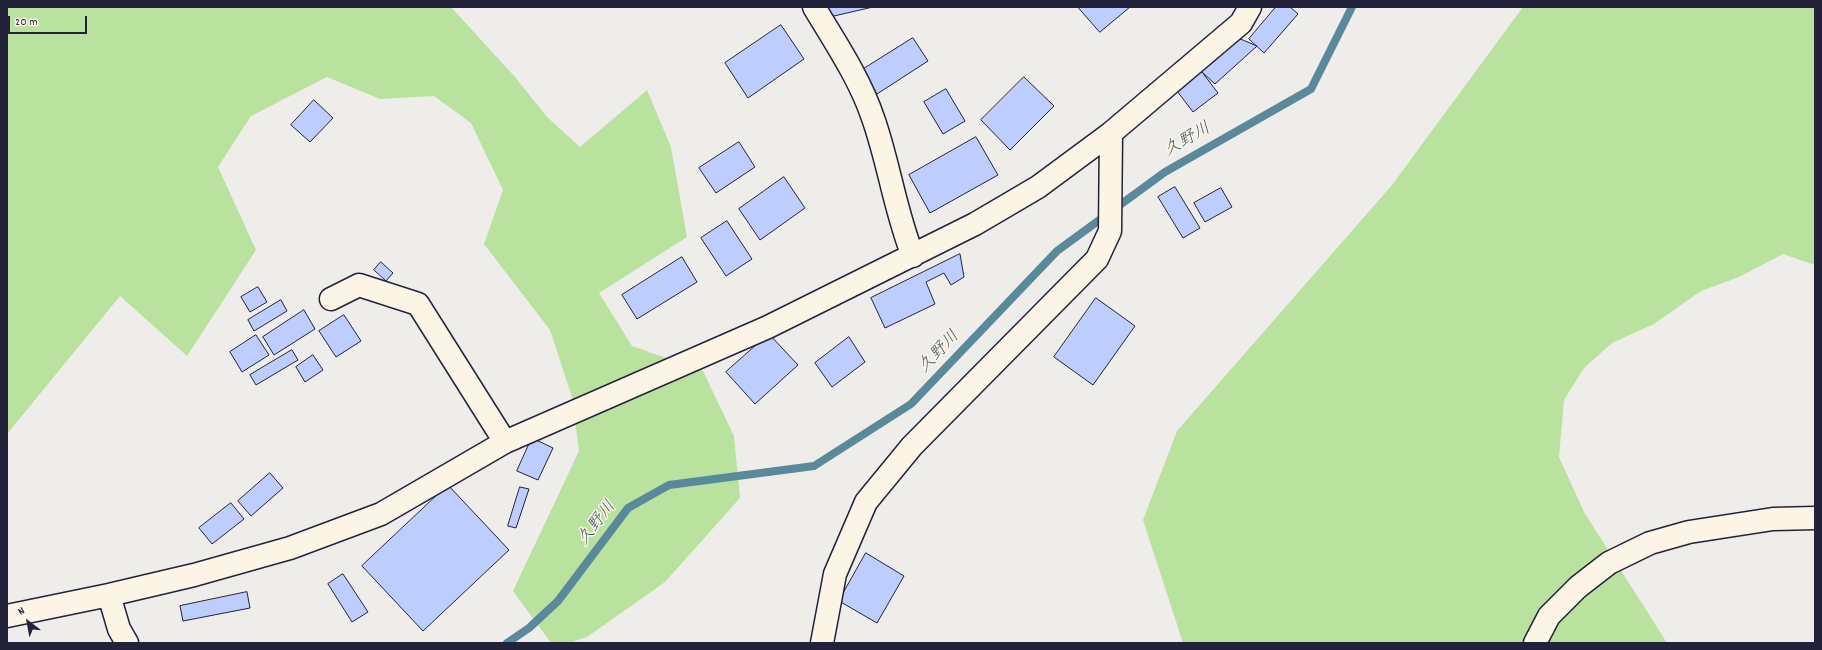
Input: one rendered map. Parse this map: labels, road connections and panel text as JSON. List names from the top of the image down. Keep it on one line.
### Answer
{"water":["久野川"],"scale_bar":"20 m","north":"top left"}
